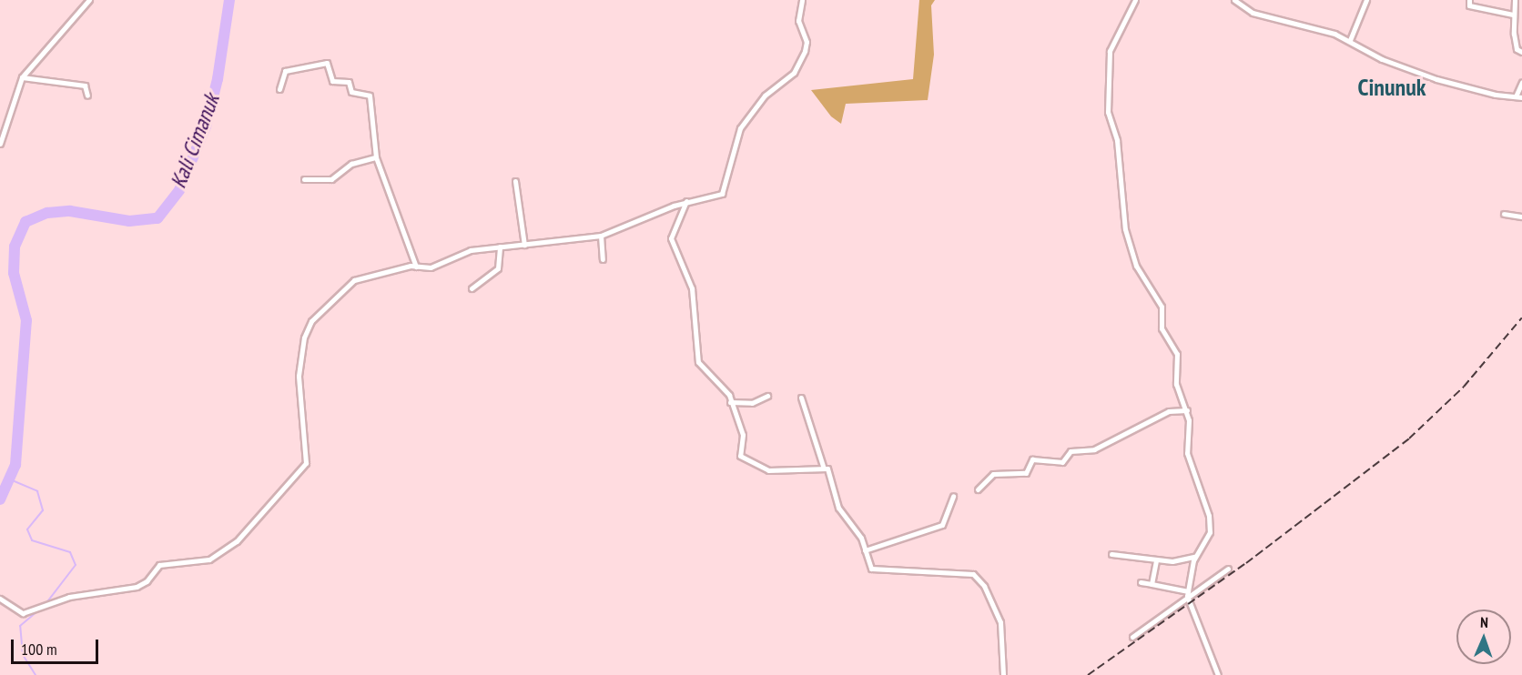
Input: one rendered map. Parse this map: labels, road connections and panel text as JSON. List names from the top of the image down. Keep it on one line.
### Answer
{"districts":["Cinunuk"],"water":["Kali Cimanuk"],"scale_bar":"100 m","north":"top"}
